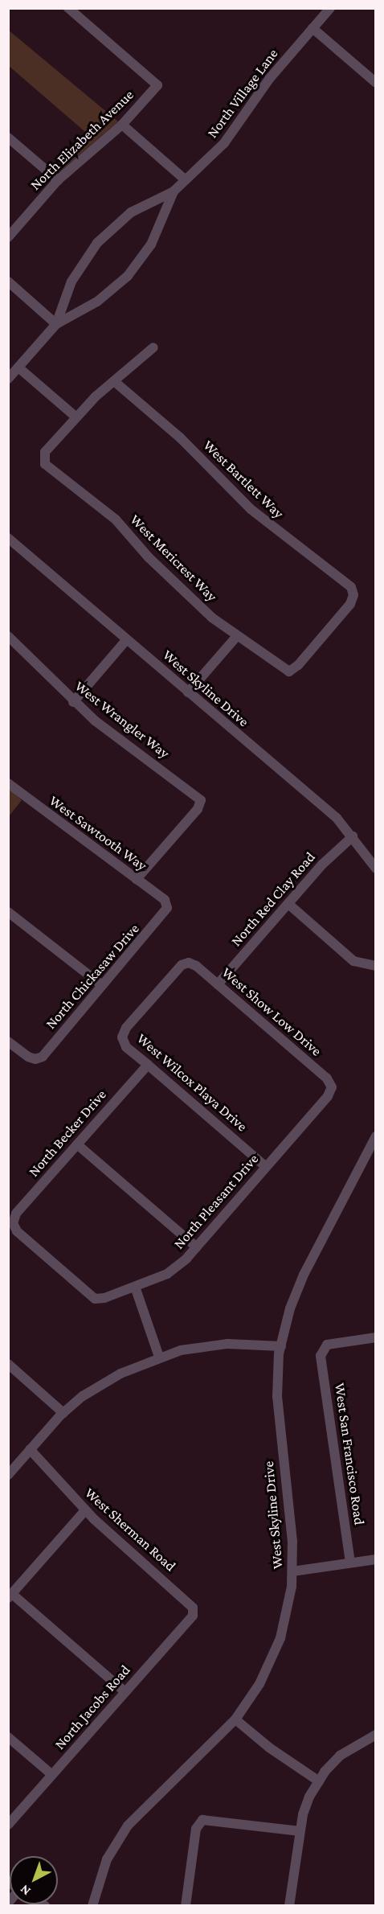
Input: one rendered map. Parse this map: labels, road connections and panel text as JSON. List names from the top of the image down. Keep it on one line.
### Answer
{"streets":{"street":["North Village Lane","North Elizabeth Avenue","West Bartlett Way","West Mericrest Way","West Skyline Drive","West Wrangler Way","West Sawtooth Way","North Red Clay Road","North Chickasaw Drive","West Show Low Drive","West Wilcox Playa Drive","North Becker Drive","North Pleasant Drive","West San Francisco Road","West Sherman Road","North Jacobs Road"]},"crossings":[["West Bartlett Way","West Mericrest Way"],["West Skyline Drive","North Red Clay Road"],["West Wrangler Way","West Sawtooth Way"],["West Sawtooth Way","North Chickasaw Drive"],["North Red Clay Road","West Show Low Drive"],["West Show Low Drive","West Wilcox Playa Drive"],["West Show Low Drive","North Pleasant Drive"],["West Wilcox Playa Drive","North Becker Drive"],["West Wilcox Playa Drive","North Pleasant Drive"],["North Becker Drive","North Pleasant Drive"],["West Sherman Road","North Jacobs Road"]],"north":"bottom left"}
